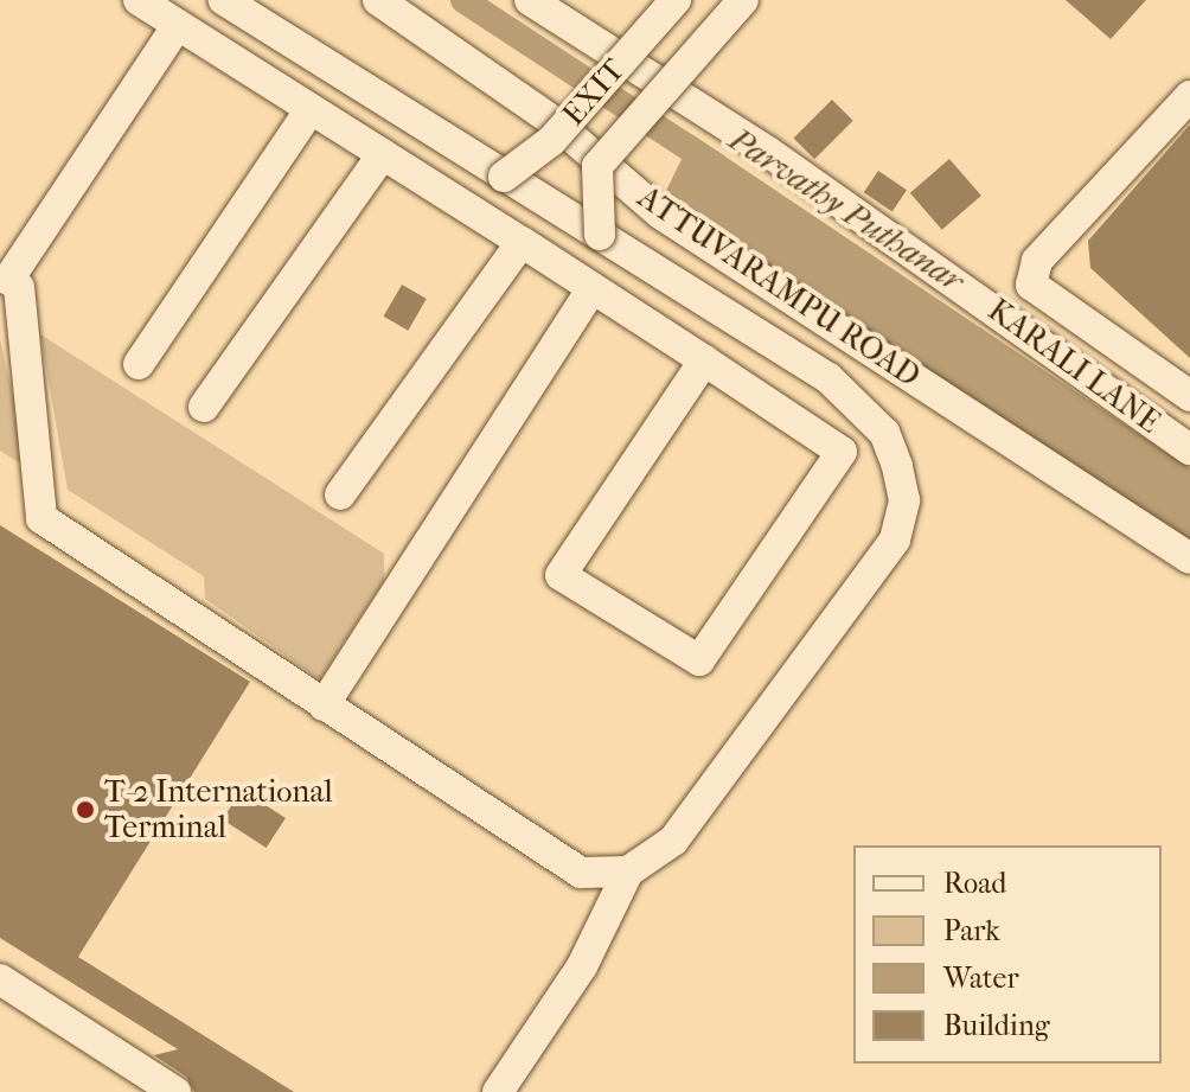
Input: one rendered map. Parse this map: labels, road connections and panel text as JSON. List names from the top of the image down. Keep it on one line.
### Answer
{"streets":{"street":["EXIT","ATTUVARAMPU ROAD","KARALI LANE"]},"water":["Parvathy Puthanar"],"places":["T-2 International Terminal"],"legend":["Road","Park","Water","Building"]}
